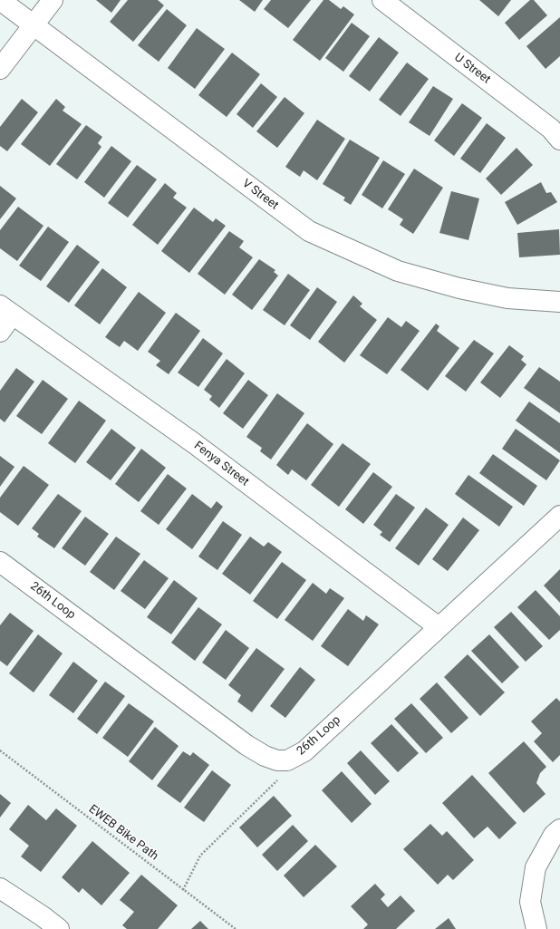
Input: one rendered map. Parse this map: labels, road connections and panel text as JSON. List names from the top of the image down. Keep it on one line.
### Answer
{"streets":{"street":["U Street","V Street","Fenya Street","26th Loop"],"path":["EWEB Bike Path"]},"crossings":[["Fenya Street","26th Loop"]]}
